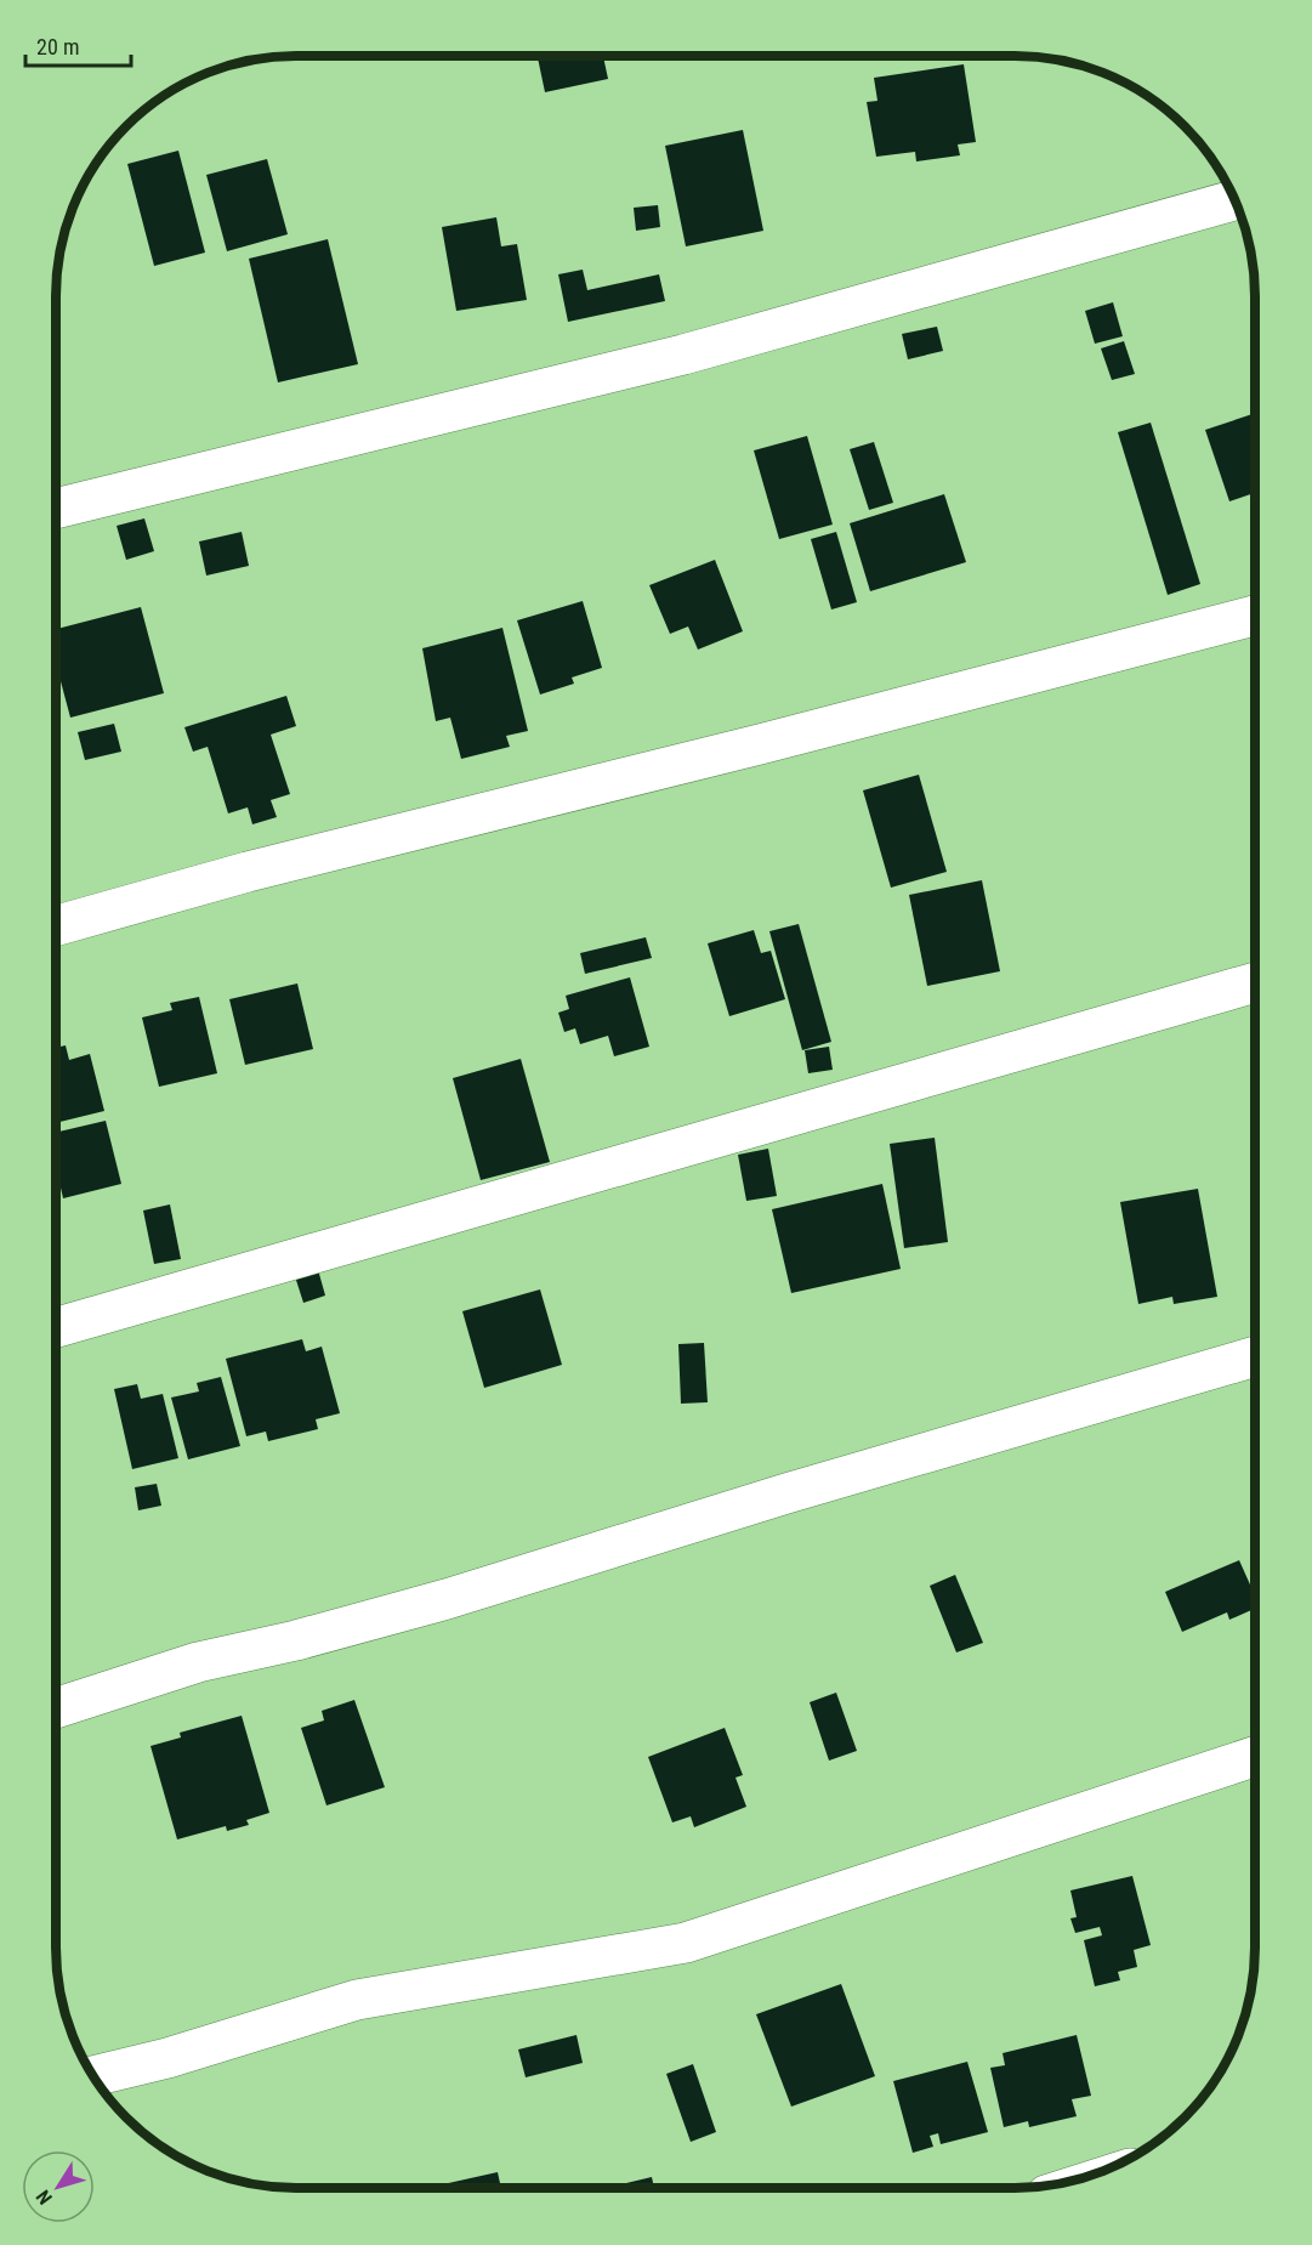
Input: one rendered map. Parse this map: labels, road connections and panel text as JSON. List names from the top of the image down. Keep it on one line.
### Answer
{"scale_bar":"20 m","north":"bottom left"}
